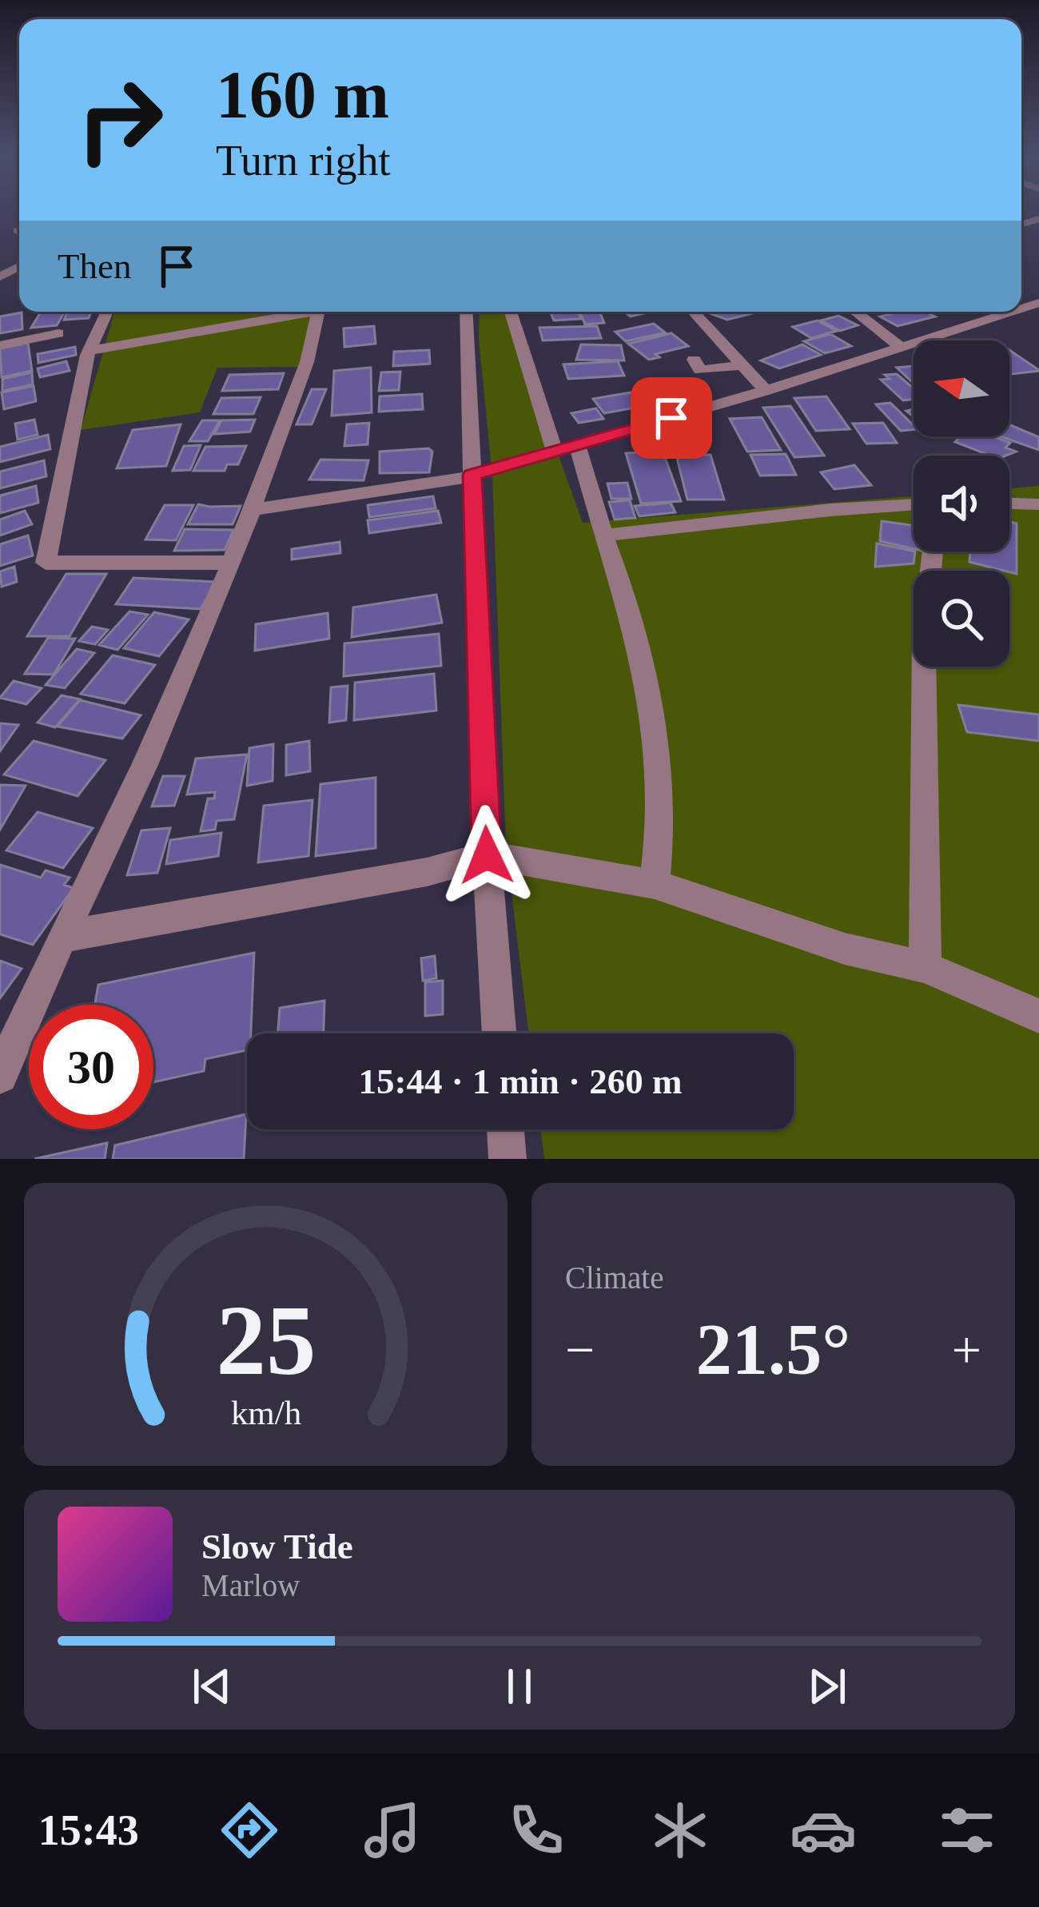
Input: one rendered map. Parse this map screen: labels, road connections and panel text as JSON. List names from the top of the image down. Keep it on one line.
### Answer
{"north":"left","page":{"turn":["160 m","Turn right"],"then":"Then","limit":"30","trip":"15:44 · 1 min · 260 m","tile":"Climate","heat":["−","21.5°","+"],"song":["Slow Tide","Marlow"],"tabs":"15:43","gauge":["25","km/h"]}}
